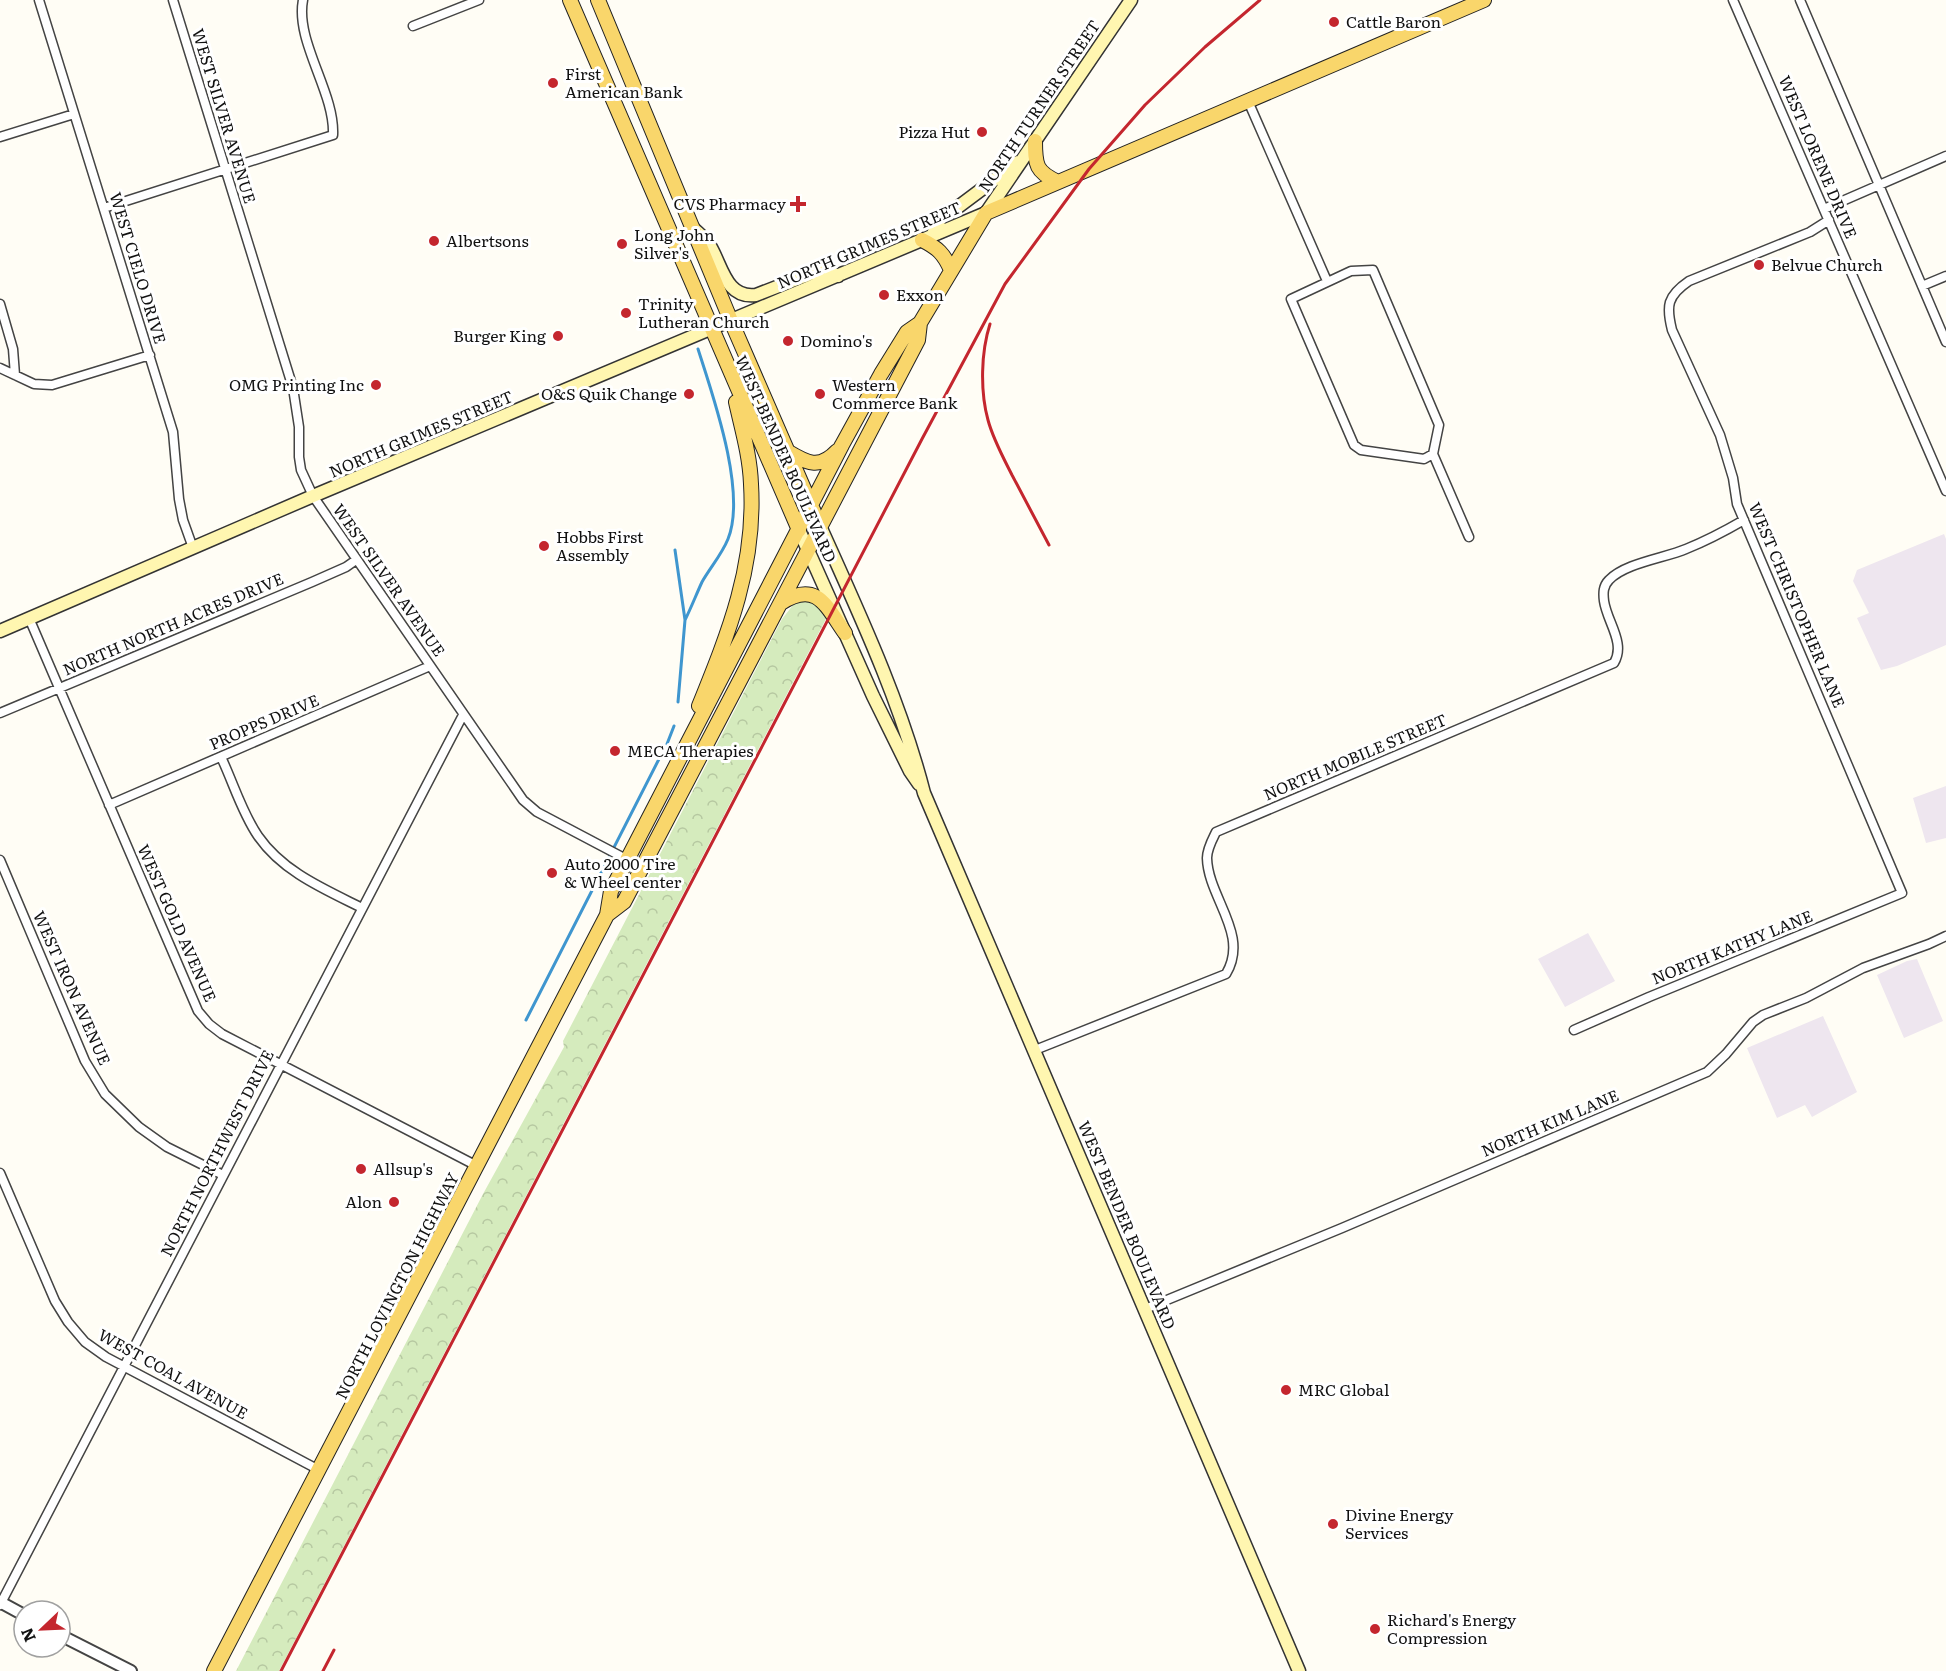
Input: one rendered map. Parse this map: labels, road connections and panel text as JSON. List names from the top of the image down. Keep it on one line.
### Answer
{"streets":{"main road":["NORTH TURNER STREET","NORTH GRIMES STREET","WEST BENDER BOULEVARD","NORTH LOVINGTON HIGHWAY"],"street":["WEST SILVER AVENUE","WEST LORENE DRIVE","WEST CIELO DRIVE","WEST CHRISTOPHER LANE","NORTH NORTH ACRES DRIVE","PROPPS DRIVE","NORTH MOBILE STREET","WEST GOLD AVENUE","NORTH KATHY LANE","WEST IRON AVENUE","NORTH KIM LANE","NORTH NORTHWEST DRIVE","WEST COAL AVENUE"]},"crossings":[["NORTH TURNER STREET","NORTH GRIMES STREET"],["NORTH TURNER STREET","WEST BENDER BOULEVARD"],["NORTH TURNER STREET","NORTH LOVINGTON HIGHWAY"],["WEST SILVER AVENUE","NORTH GRIMES STREET"],["WEST SILVER AVENUE","NORTH NORTH ACRES DRIVE"],["WEST SILVER AVENUE","PROPPS DRIVE"],["WEST SILVER AVENUE","NORTH NORTHWEST DRIVE"],["WEST SILVER AVENUE","NORTH LOVINGTON HIGHWAY"],["WEST LORENE DRIVE","WEST CHRISTOPHER LANE"],["NORTH GRIMES STREET","WEST CIELO DRIVE"],["NORTH GRIMES STREET","WEST BENDER BOULEVARD"],["NORTH GRIMES STREET","WEST GOLD AVENUE"],["WEST BENDER BOULEVARD","NORTH MOBILE STREET"],["WEST BENDER BOULEVARD","NORTH KIM LANE"],["WEST BENDER BOULEVARD","NORTH LOVINGTON HIGHWAY"],["WEST CHRISTOPHER LANE","NORTH MOBILE STREET"],["WEST CHRISTOPHER LANE","NORTH KATHY LANE"],["NORTH NORTH ACRES DRIVE","WEST GOLD AVENUE"],["PROPPS DRIVE","WEST GOLD AVENUE"],["WEST GOLD AVENUE","NORTH NORTHWEST DRIVE"],["WEST GOLD AVENUE","NORTH LOVINGTON HIGHWAY"],["WEST IRON AVENUE","NORTH NORTHWEST DRIVE"],["NORTH NORTHWEST DRIVE","WEST COAL AVENUE"],["NORTH LOVINGTON HIGHWAY","WEST COAL AVENUE"]],"places":{"other":["Cattle Baron","First American Bank","Pizza Hut","Albertsons","Long John Silver's","Belvue Church","Exxon","Trinity Lutheran Church","Burger King","Domino's","OMG Printing Inc","O&S Quik Change","Western Commerce Bank","Hobbs First Assembly","MECA Therapies","Auto 2000 Tire & Wheel center","Allsup's","Alon","MRC Global","Divine Energy Services","Richard's Energy Compression"],"health":["CVS Pharmacy"]},"north":"bottom left"}
